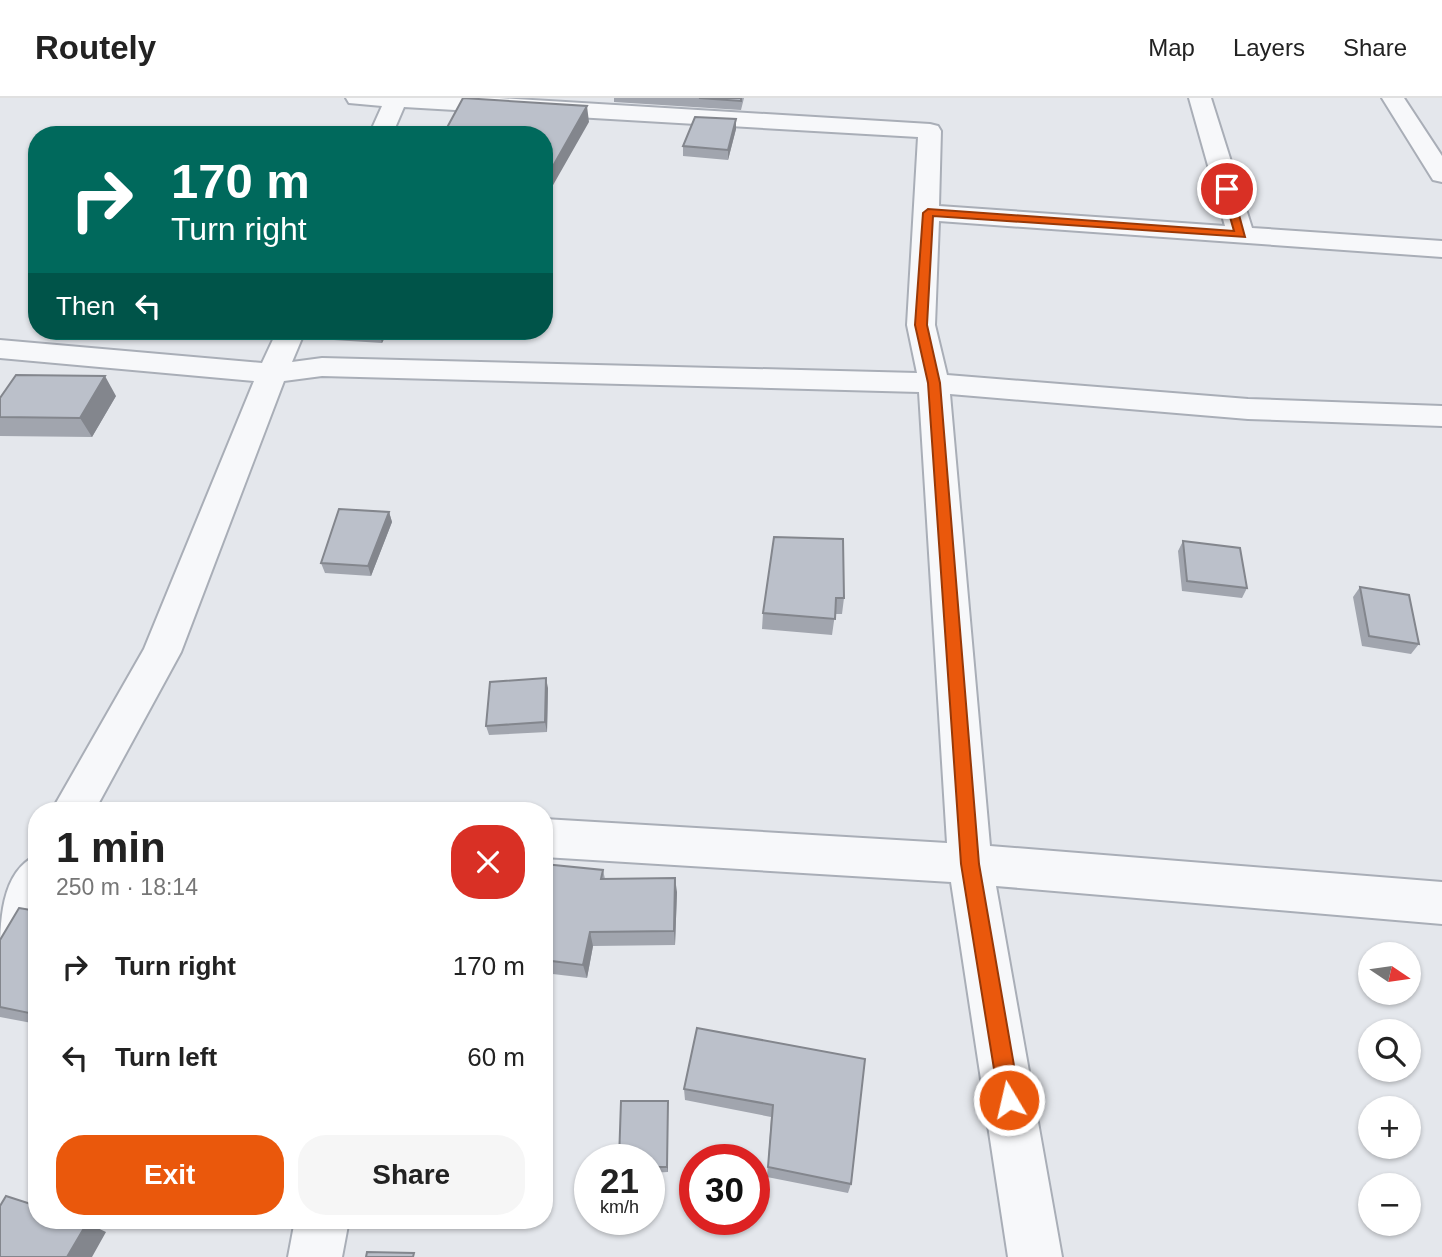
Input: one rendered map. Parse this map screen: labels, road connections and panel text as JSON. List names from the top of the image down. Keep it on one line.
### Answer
{"north":"right","page":{"header":"Routely","nav":["Map","Layers","Share"],"turn":["170 m","Turn right"],"then":"Then","heading":["1 min","250 m · 18:14"],"list":[{"name":"Turn right","value":"170 m"},{"name":"Turn left","value":"60 m"}],"map_buttons":["+","−"],"buttons":["Exit","Share"],"speed":"21 km/h","limit":"30"}}
